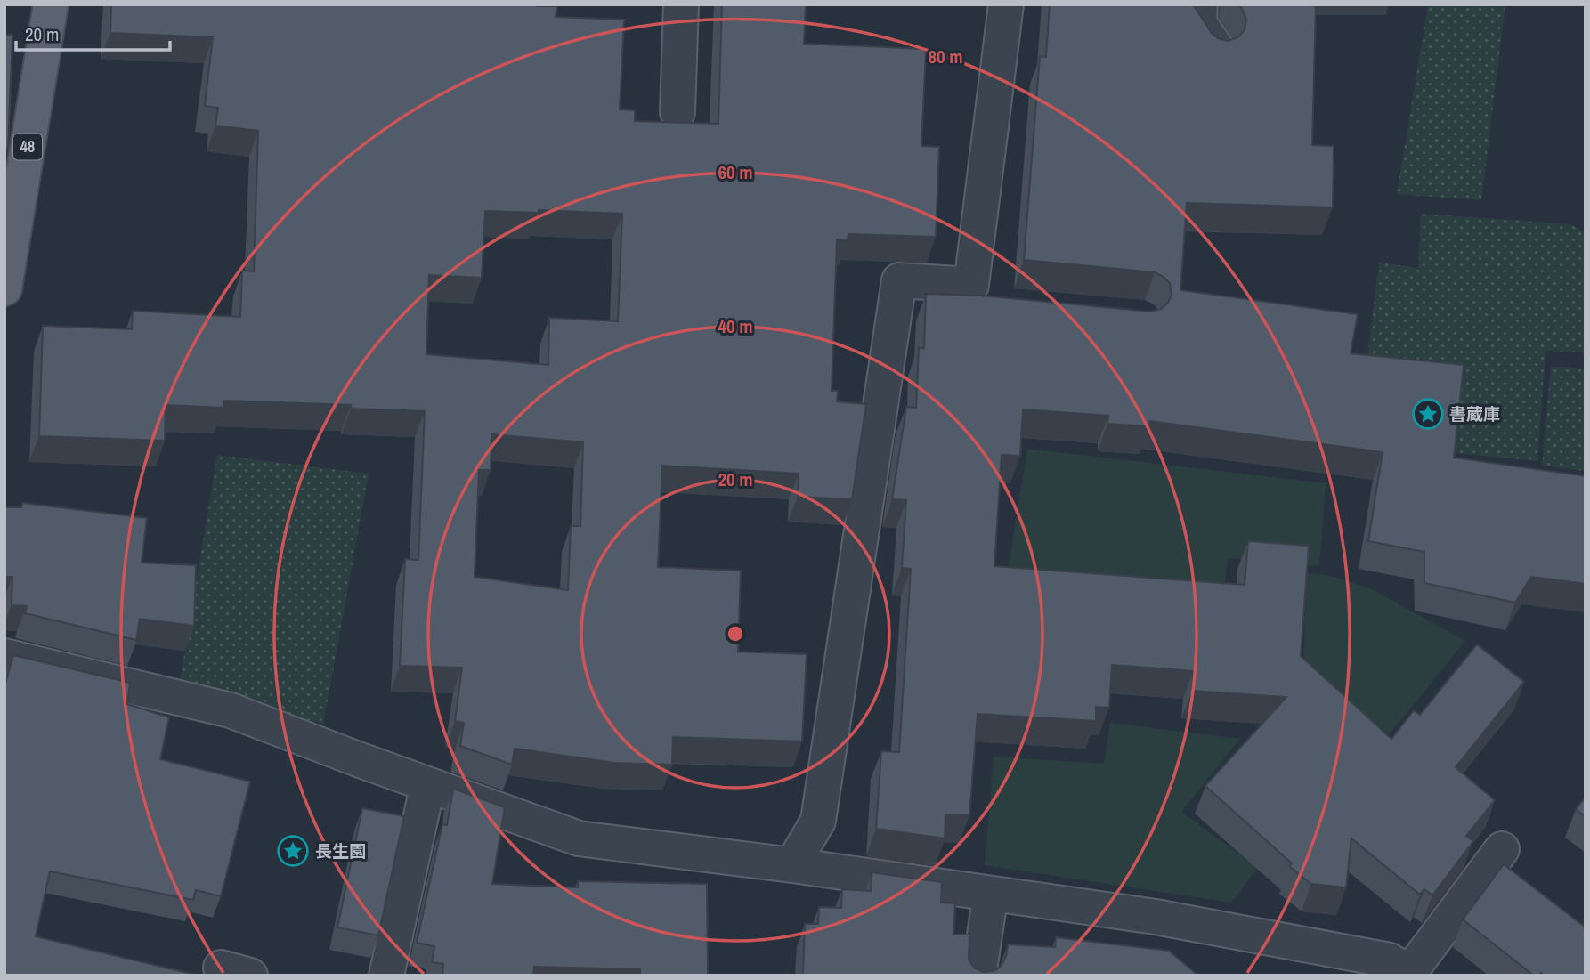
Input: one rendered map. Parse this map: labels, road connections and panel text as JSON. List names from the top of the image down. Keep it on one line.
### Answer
{"streets":{"main road":["48"]},"places":{"place":["書蔵庫","長生園"]},"scale_bar":"20 m","rings":["80 m","60 m","40 m","20 m"]}
